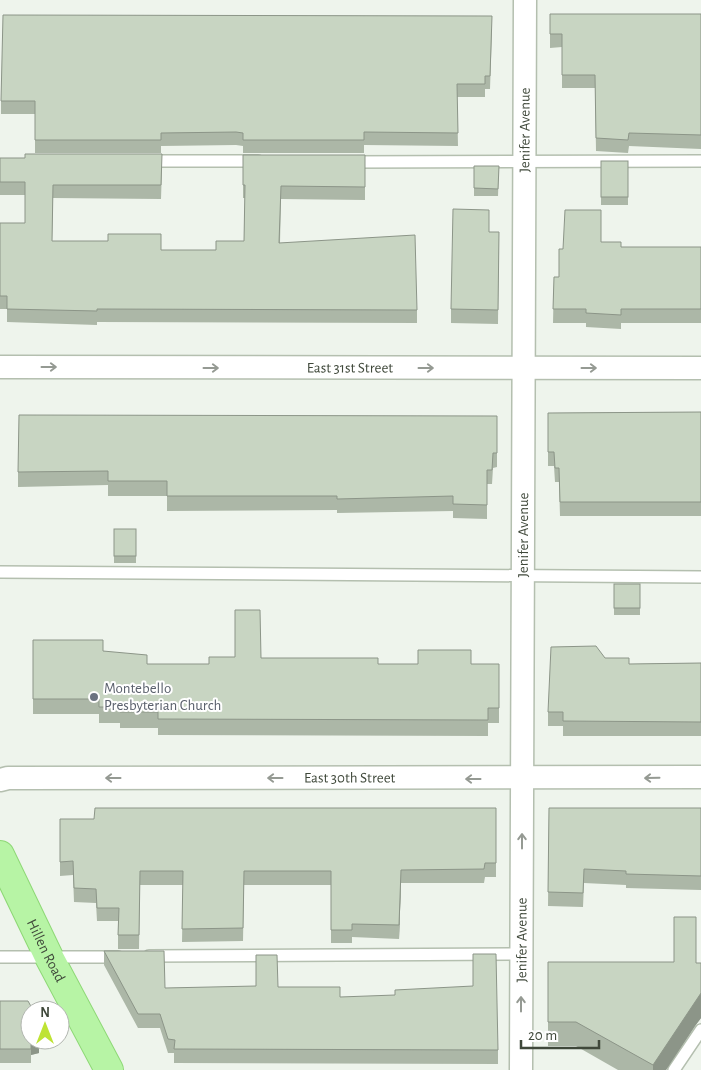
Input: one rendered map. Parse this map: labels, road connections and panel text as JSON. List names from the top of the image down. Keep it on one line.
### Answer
{"streets":{"main road":["Hillen Road"],"street":["Jenifer Avenue","East 31st Street","East 30th Street"]},"crossings":[["Jenifer Avenue","East 31st Street"],["Jenifer Avenue","East 30th Street"]],"one_way":["East 31st Street","East 30th Street"],"places":["Montebello Presbyterian Church"],"scale_bar":"20 m","north":"top"}
